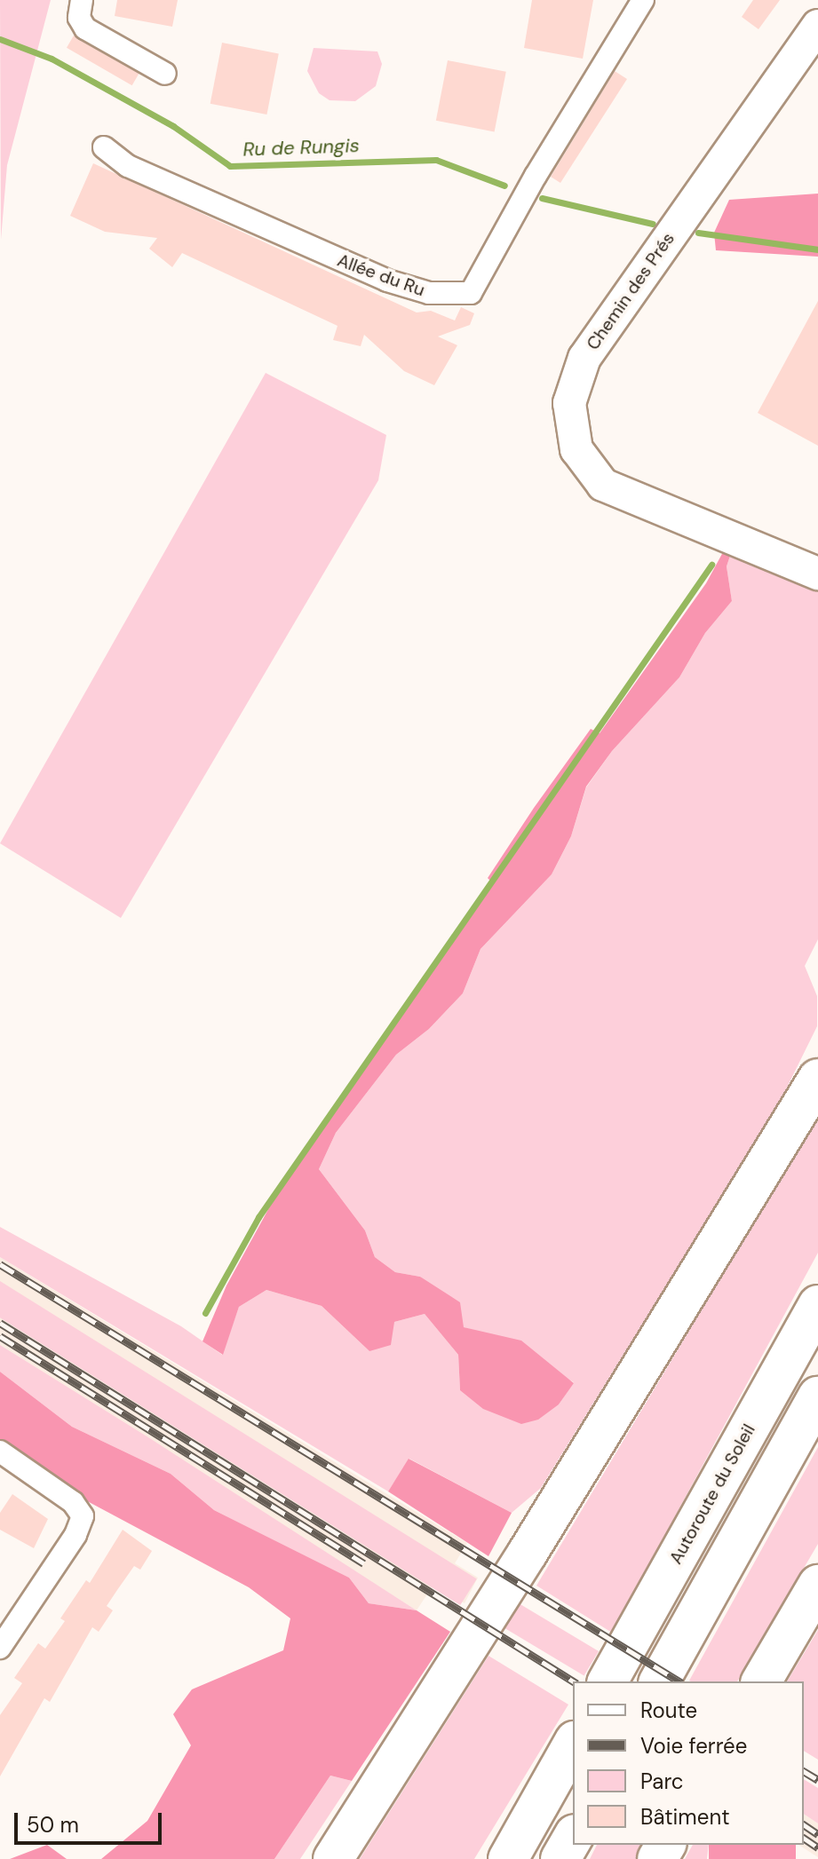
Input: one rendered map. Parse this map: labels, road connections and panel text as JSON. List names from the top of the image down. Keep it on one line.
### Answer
{"streets":{"highway":["Autoroute du Soleil"],"street":["Allée du Ru","Chemin des Prés"]},"water":["Ru de Rungis"],"legend":["Route","Voie ferrée","Parc","Bâtiment"],"scale_bar":"50 m"}
